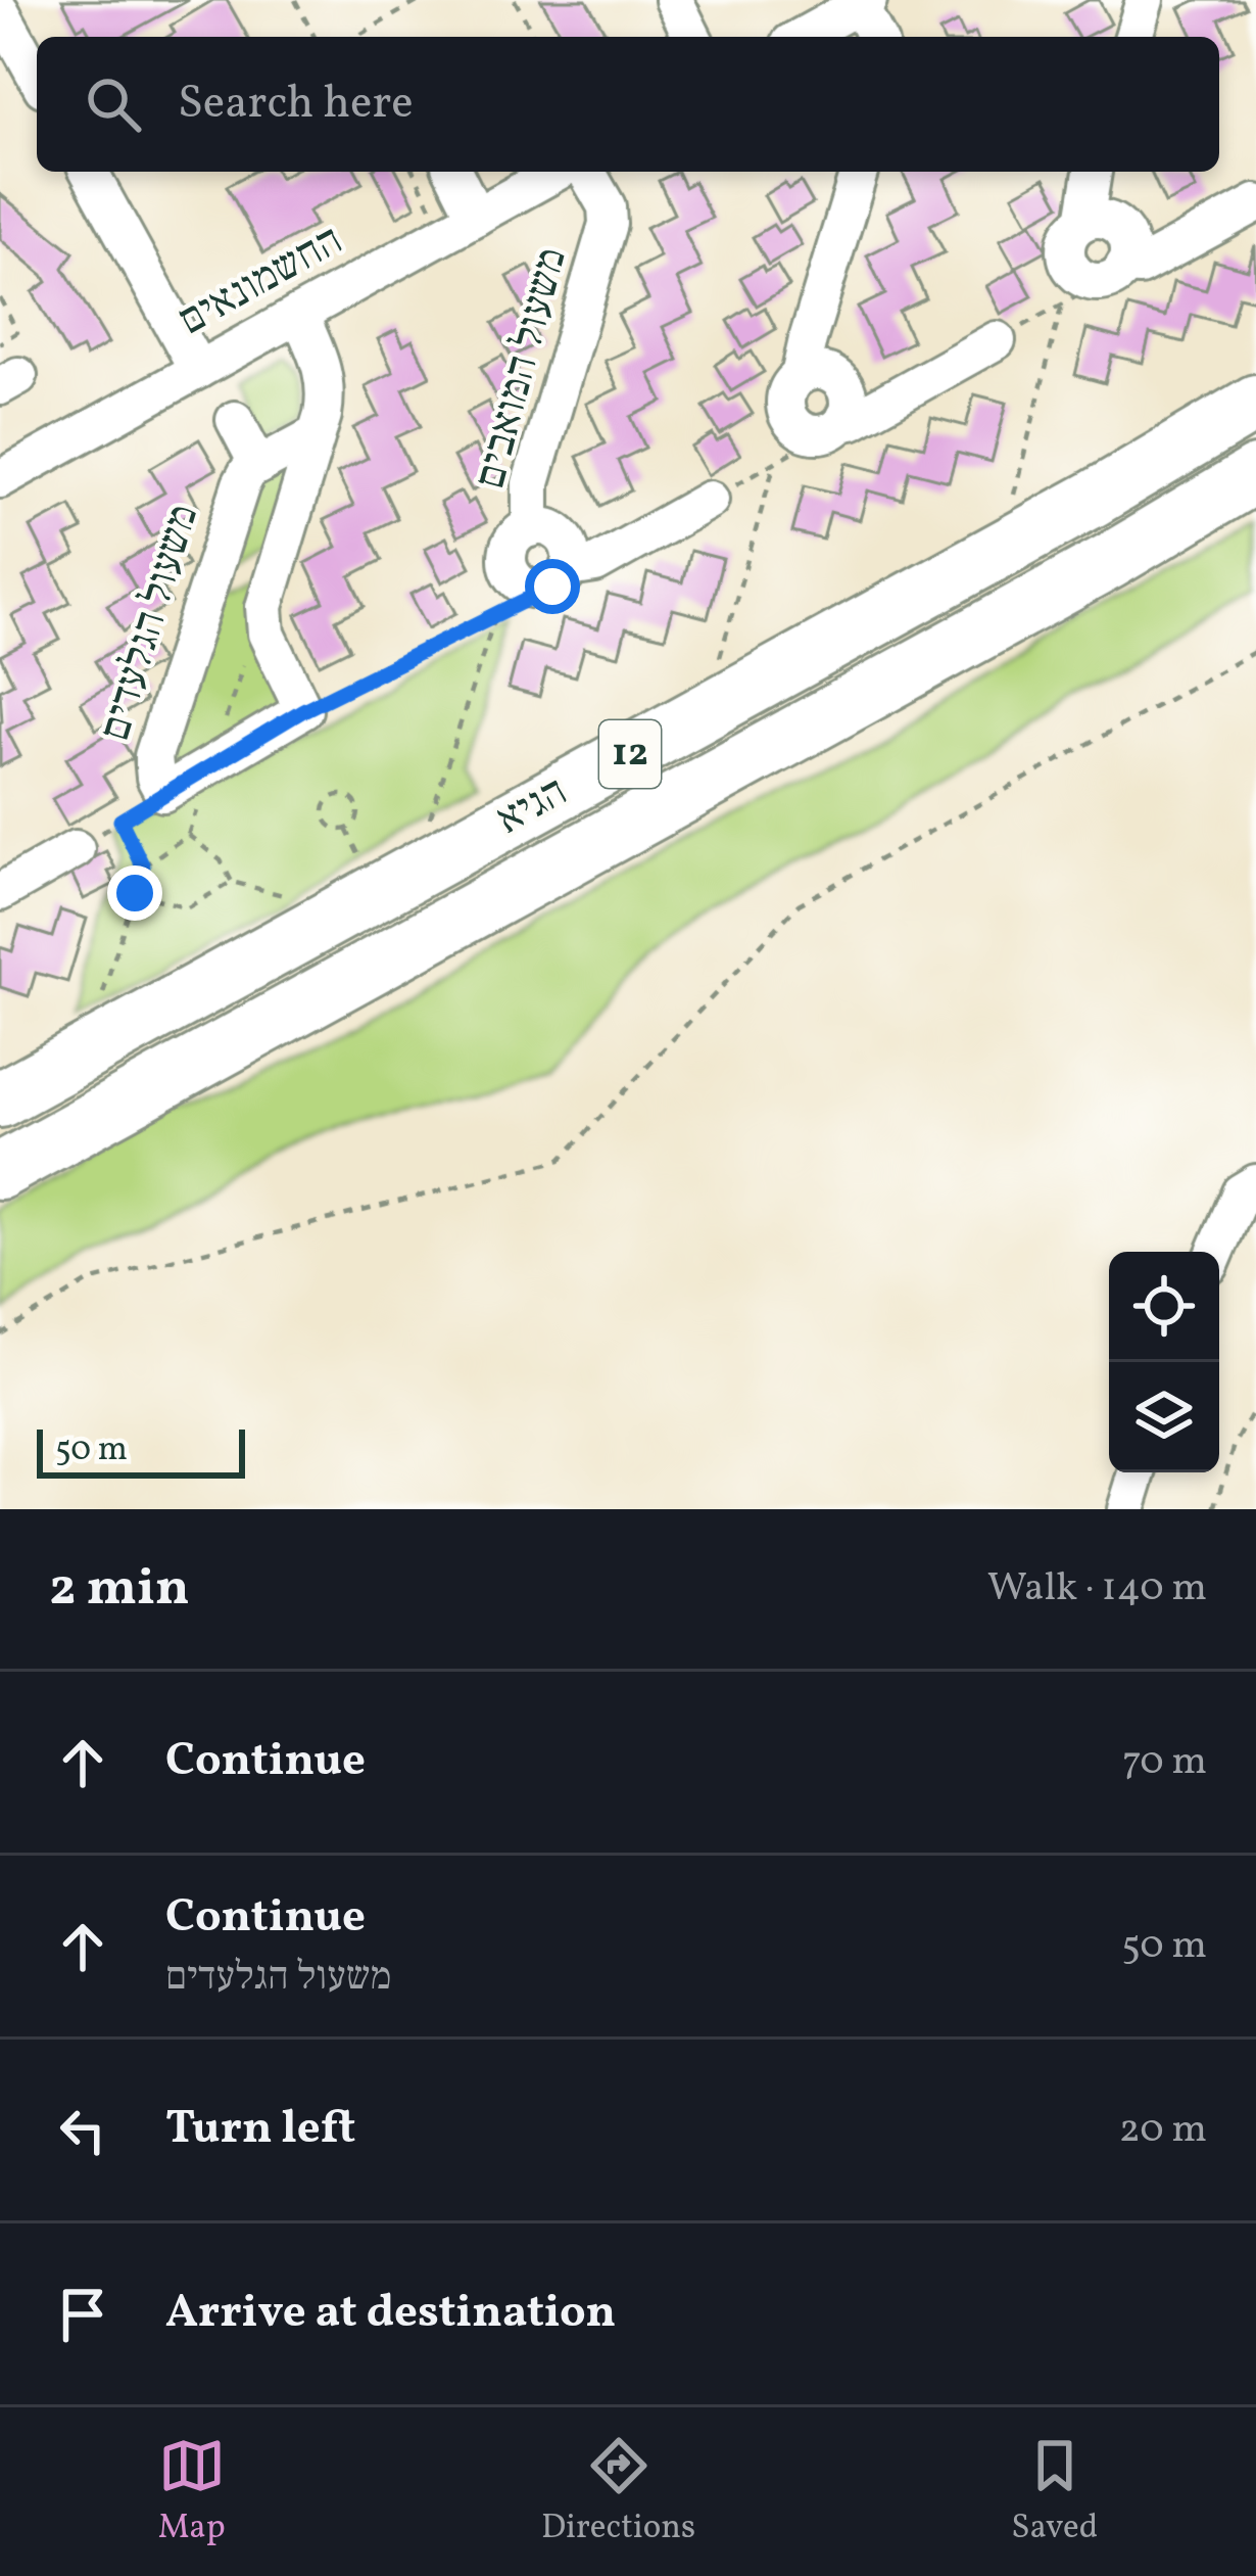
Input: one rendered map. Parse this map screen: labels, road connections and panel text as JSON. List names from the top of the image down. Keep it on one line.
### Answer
{"streets":{"highway":["12","הגיא"],"street":["החשמונאים","משעול המואבים","משעול הגלעדים"]},"scale_bar":"50 m","page":{"search":"Search here","scale":"50 m","heading":["2 min","Walk · 140 m"],"list":[["Continue","70 m"],["Continue","משעול הגלעדים","50 m"],["Turn left","20 m"],"Arrive at destination"],"nav":["Map","Directions","Saved"]}}
